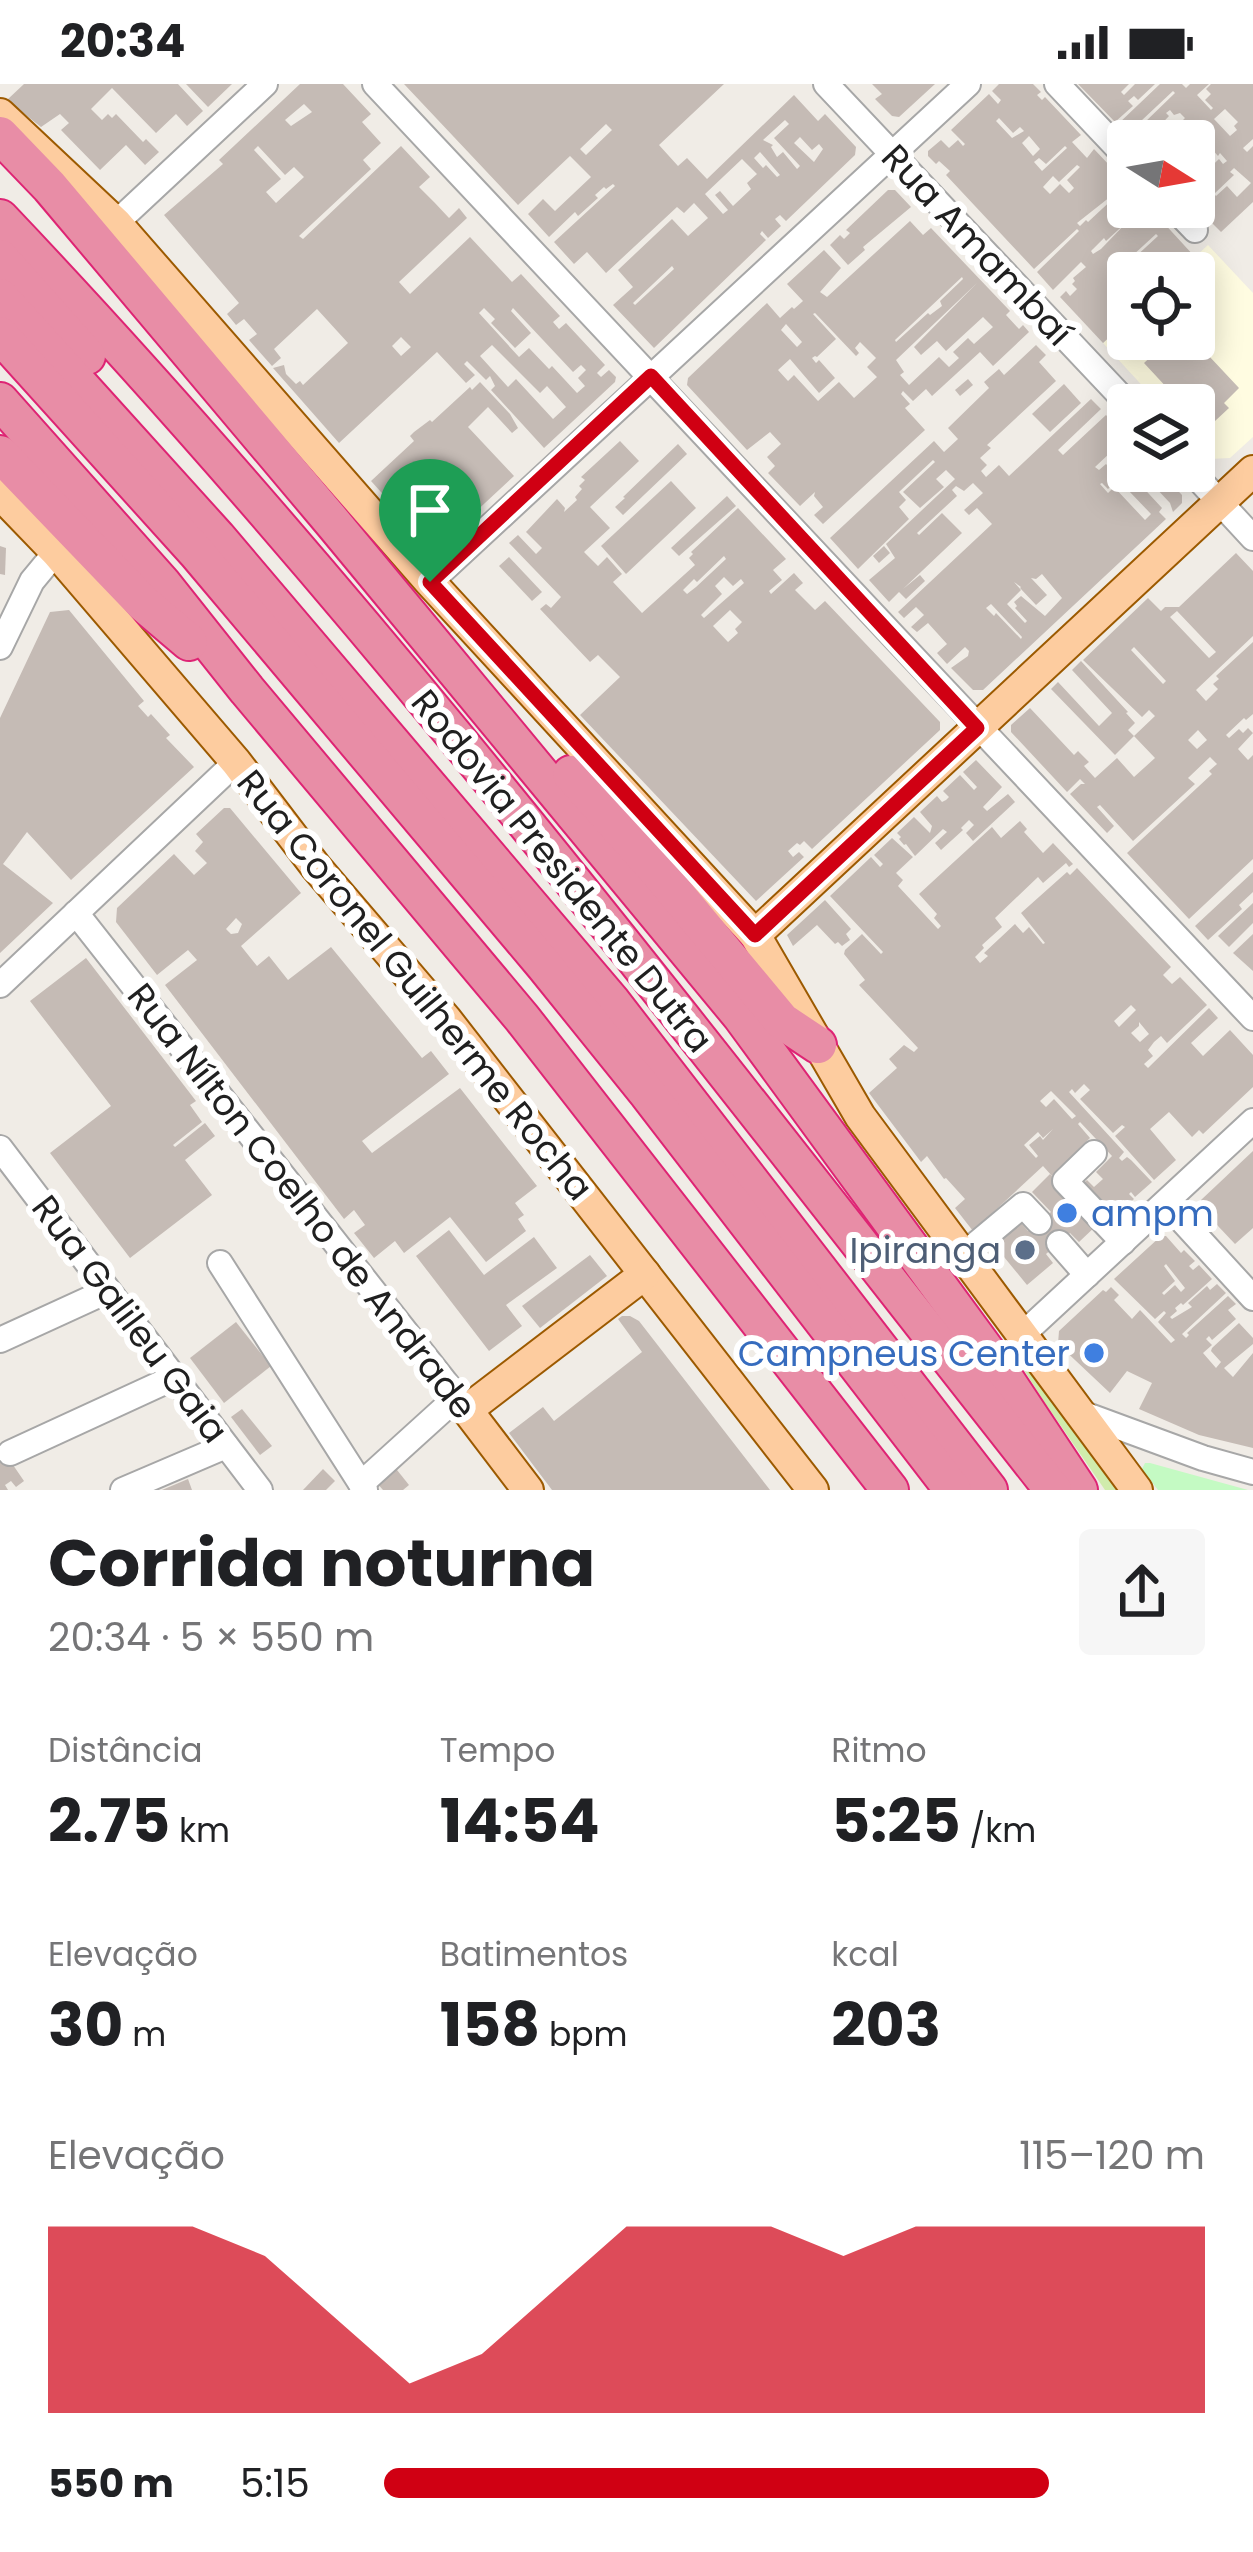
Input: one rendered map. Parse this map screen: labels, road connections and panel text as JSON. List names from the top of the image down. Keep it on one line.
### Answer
{"streets":{"highway":["Rodovia Presidente Dutra"],"main road":["Rua Coronel Guilherme Rocha","Rua Nílton Coelho de Andrade"],"street":["Rua Amambaí","Rua Galileu Gaia"]},"places":["ampm","Ipiranga","Campneus Center"],"north":"right","page":{"status":"20:34","heading":["Corrida noturna","20:34 · 5 × 550 m"],"stats":[["Distância","2.75 km"],["Tempo","14:54"],["Ritmo","5:25 /km"],["Elevação","30 m"],["Batimentos","158 bpm"],["kcal","203"]],"chart":["Elevação","115–120 m"],"list":[{"name":"550 m","note":"5:15"}]}}
